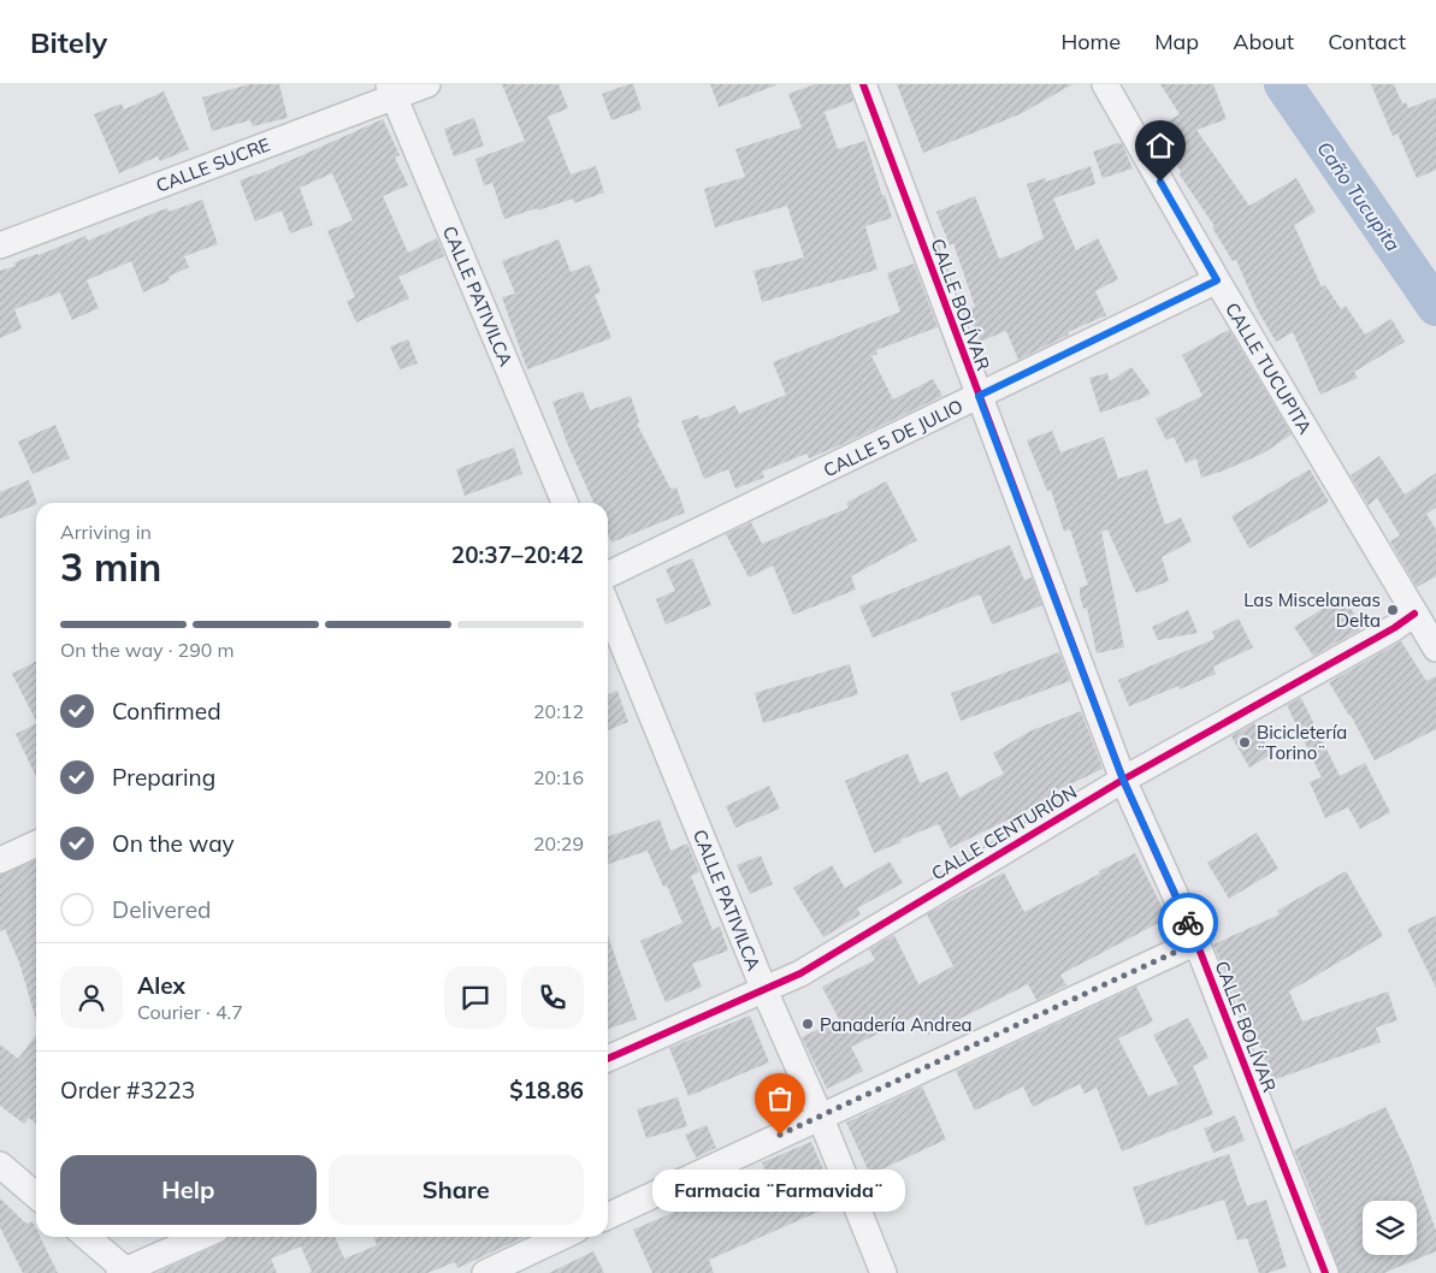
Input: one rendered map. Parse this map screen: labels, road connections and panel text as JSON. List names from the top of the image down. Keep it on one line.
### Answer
{"streets":{"street":["CALLE SUCRE","CALLE PATIVILCA","CALLE BOLÍVAR","CALLE TUCUPITA","CALLE 5 DE JULIO","CALLE CENTURIÓN"]},"crossings":[["CALLE SUCRE","CALLE PATIVILCA"],["CALLE PATIVILCA","CALLE CENTURIÓN"],["CALLE BOLÍVAR","CALLE 5 DE JULIO"],["CALLE BOLÍVAR","CALLE CENTURIÓN"],["CALLE TUCUPITA","CALLE 5 DE JULIO"],["CALLE TUCUPITA","CALLE CENTURIÓN"]],"water":["Caño Tucupita"],"places":["Las Miscelaneas Delta","Bicicletería ¨Torino¨","Panadería Andrea","Farmacia ¨Farmavida¨"],"page":{"header":"Bitely","nav":["Home","Map","About","Contact"],"heading":["3 min","Arriving in","20:37–20:42"],"panel":["Alex","Courier · 4.7","Order #3223","$18.86"],"bar":"On the way · 290 m","list":[["Confirmed","20:12"],["Preparing","20:16"],["On the way","20:29"],"Delivered"],"buttons":["Help","Share"],"bubble":"Farmacia ¨Farmavida¨"}}
